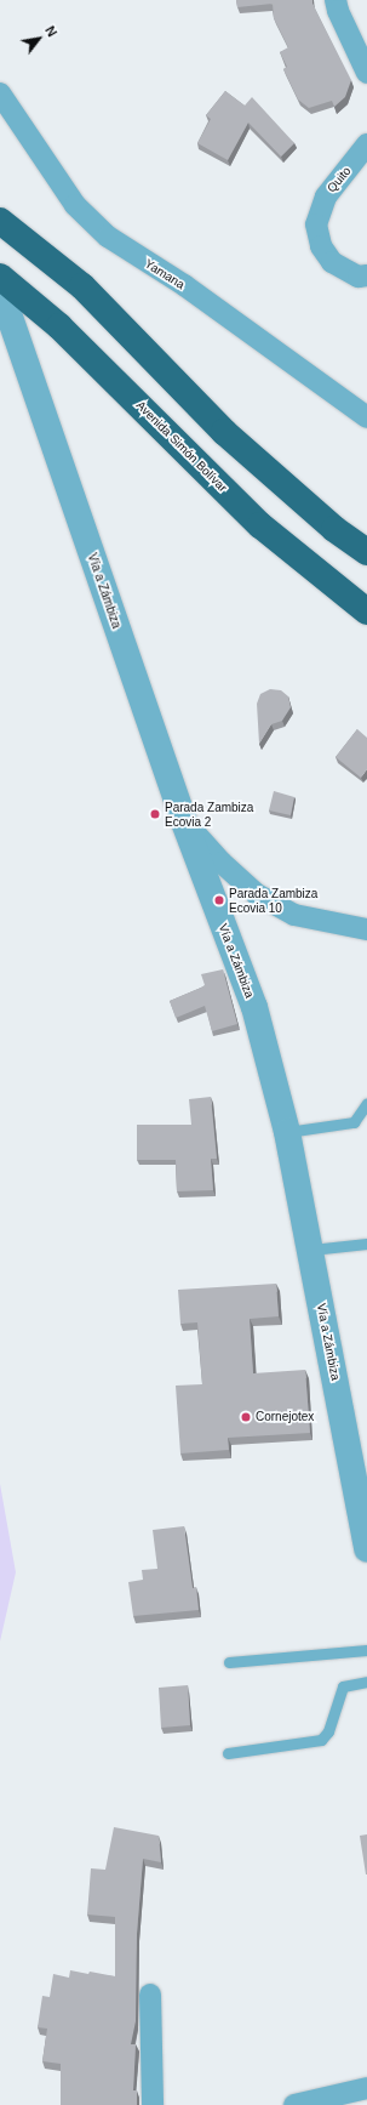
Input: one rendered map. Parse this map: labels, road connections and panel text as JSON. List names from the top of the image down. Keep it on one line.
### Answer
{"streets":{"highway":["Avenida Simón Bolívar"],"street":["Quito","Yamana","Vía a Zámbiza"]},"places":["Parada Zambiza Ecovia 2","Parada Zambiza Ecovia 10","Cornejotex"],"north":"top right"}
